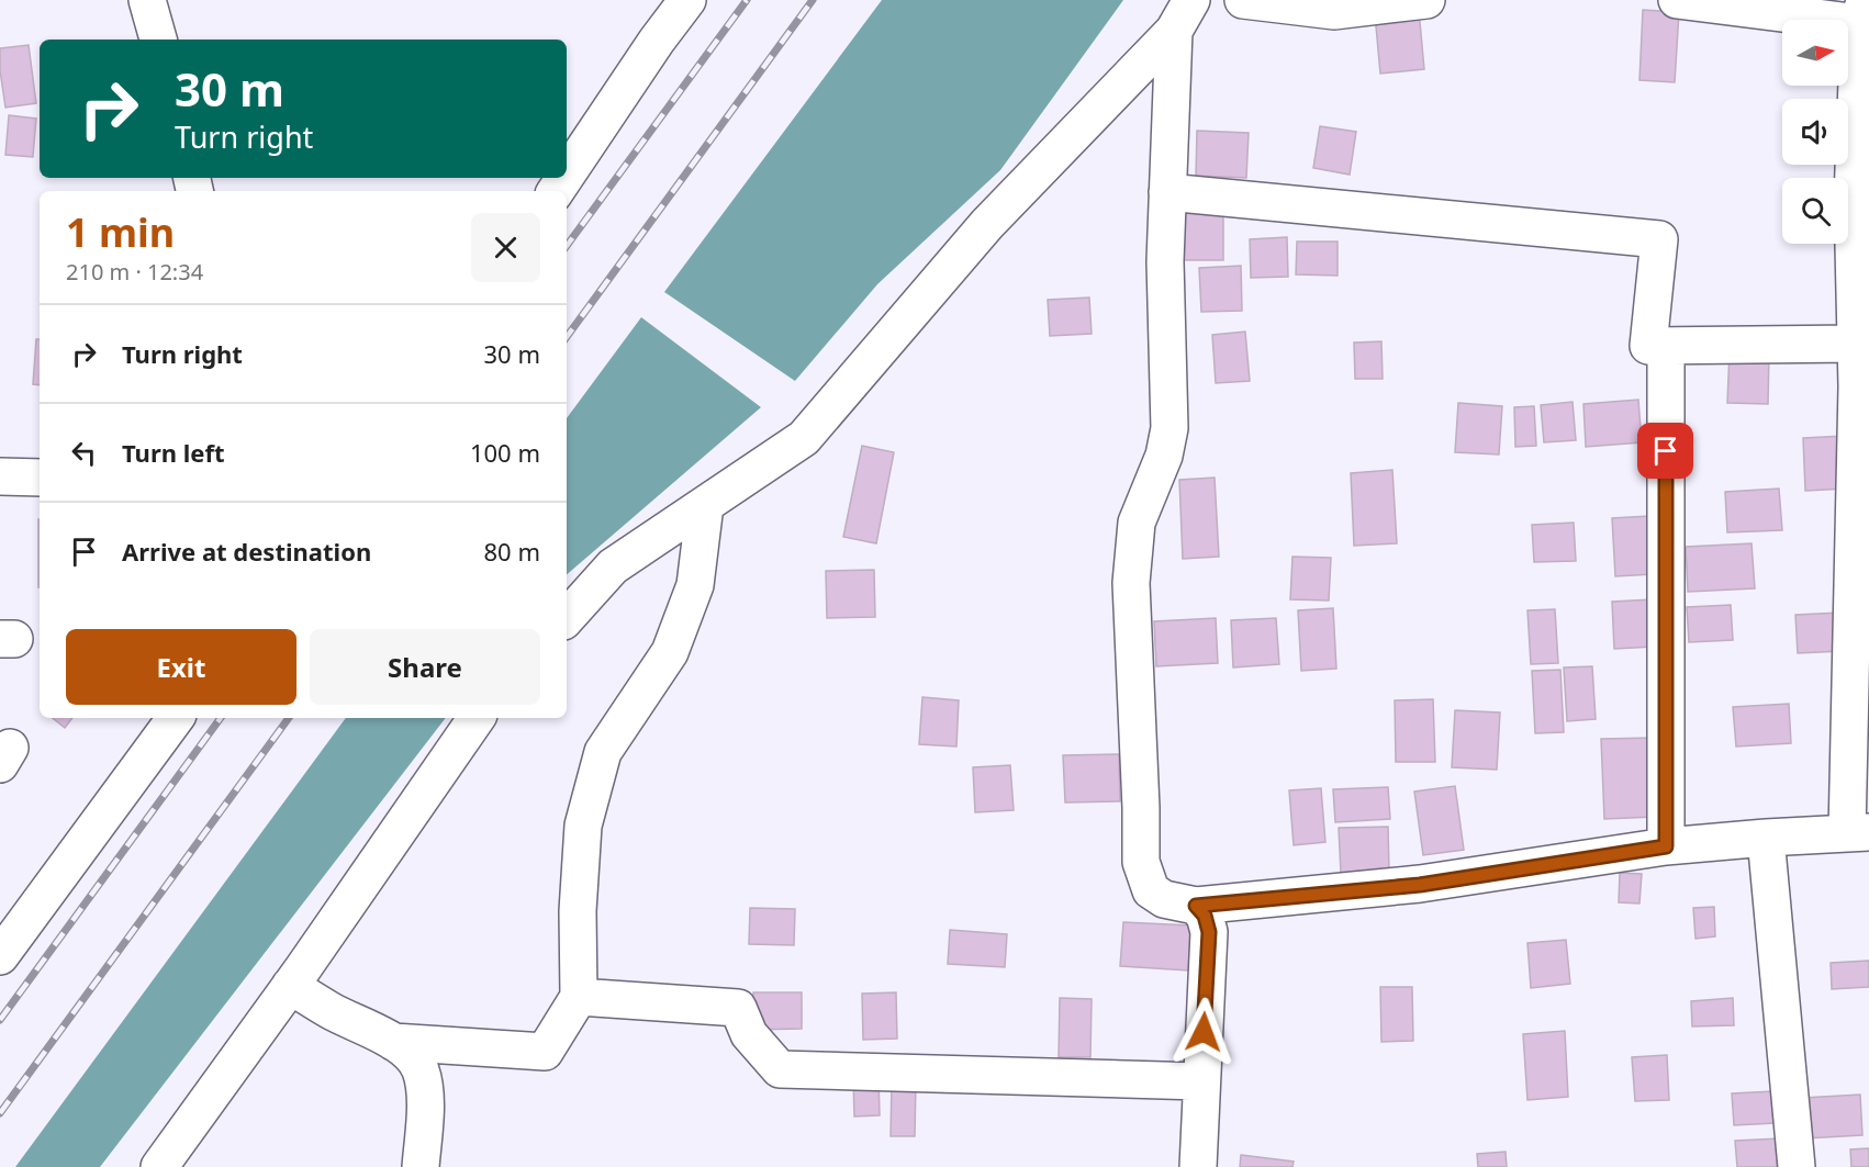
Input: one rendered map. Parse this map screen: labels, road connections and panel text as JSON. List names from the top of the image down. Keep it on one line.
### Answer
{"north":"right","page":{"turn":["30 m","Turn right"],"heading":["1 min","210 m · 12:34"],"list":[{"name":"Turn right","value":"30 m"},{"name":"Turn left","value":"100 m"},{"name":"Arrive at destination","value":"80 m"}],"buttons":["Exit","Share"]}}
